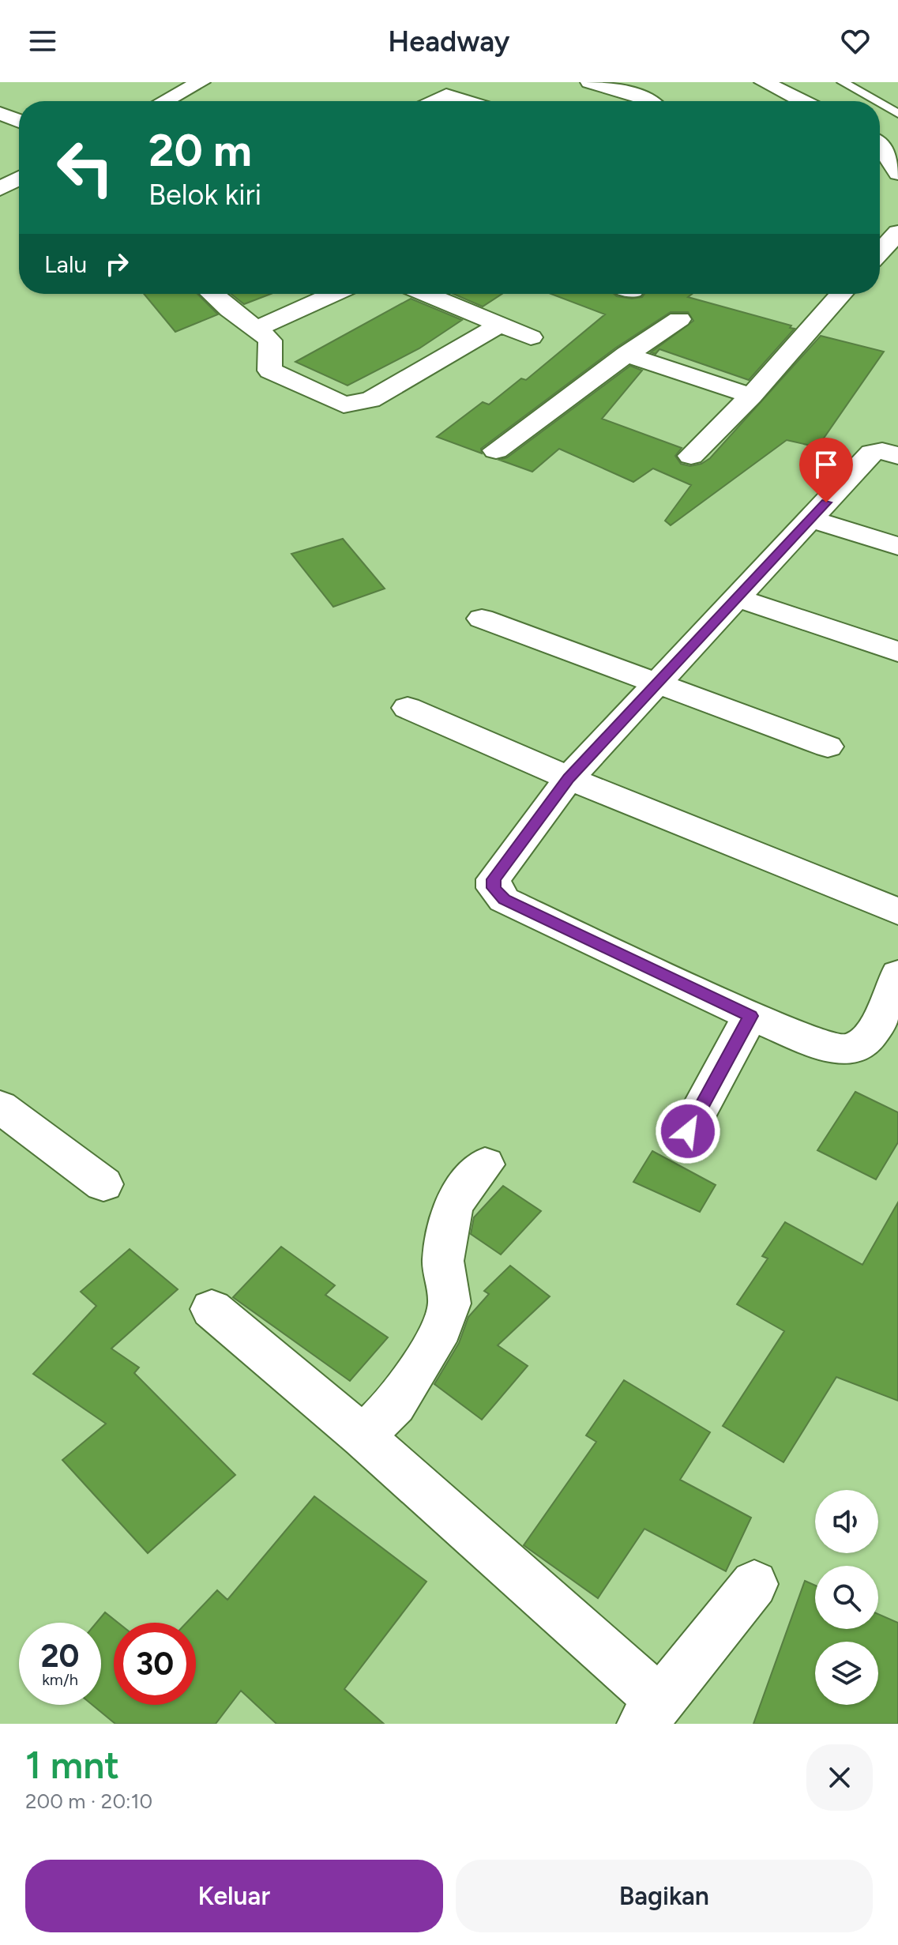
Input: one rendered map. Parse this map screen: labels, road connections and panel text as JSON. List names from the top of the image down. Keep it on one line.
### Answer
{"page":{"header":"Headway","turn":["20 m","Belok kiri"],"then":"Lalu","speed":"20 km/h","limit":"30","heading":["1 mnt","200 m · 20:10"],"buttons":["Keluar","Bagikan"]}}
